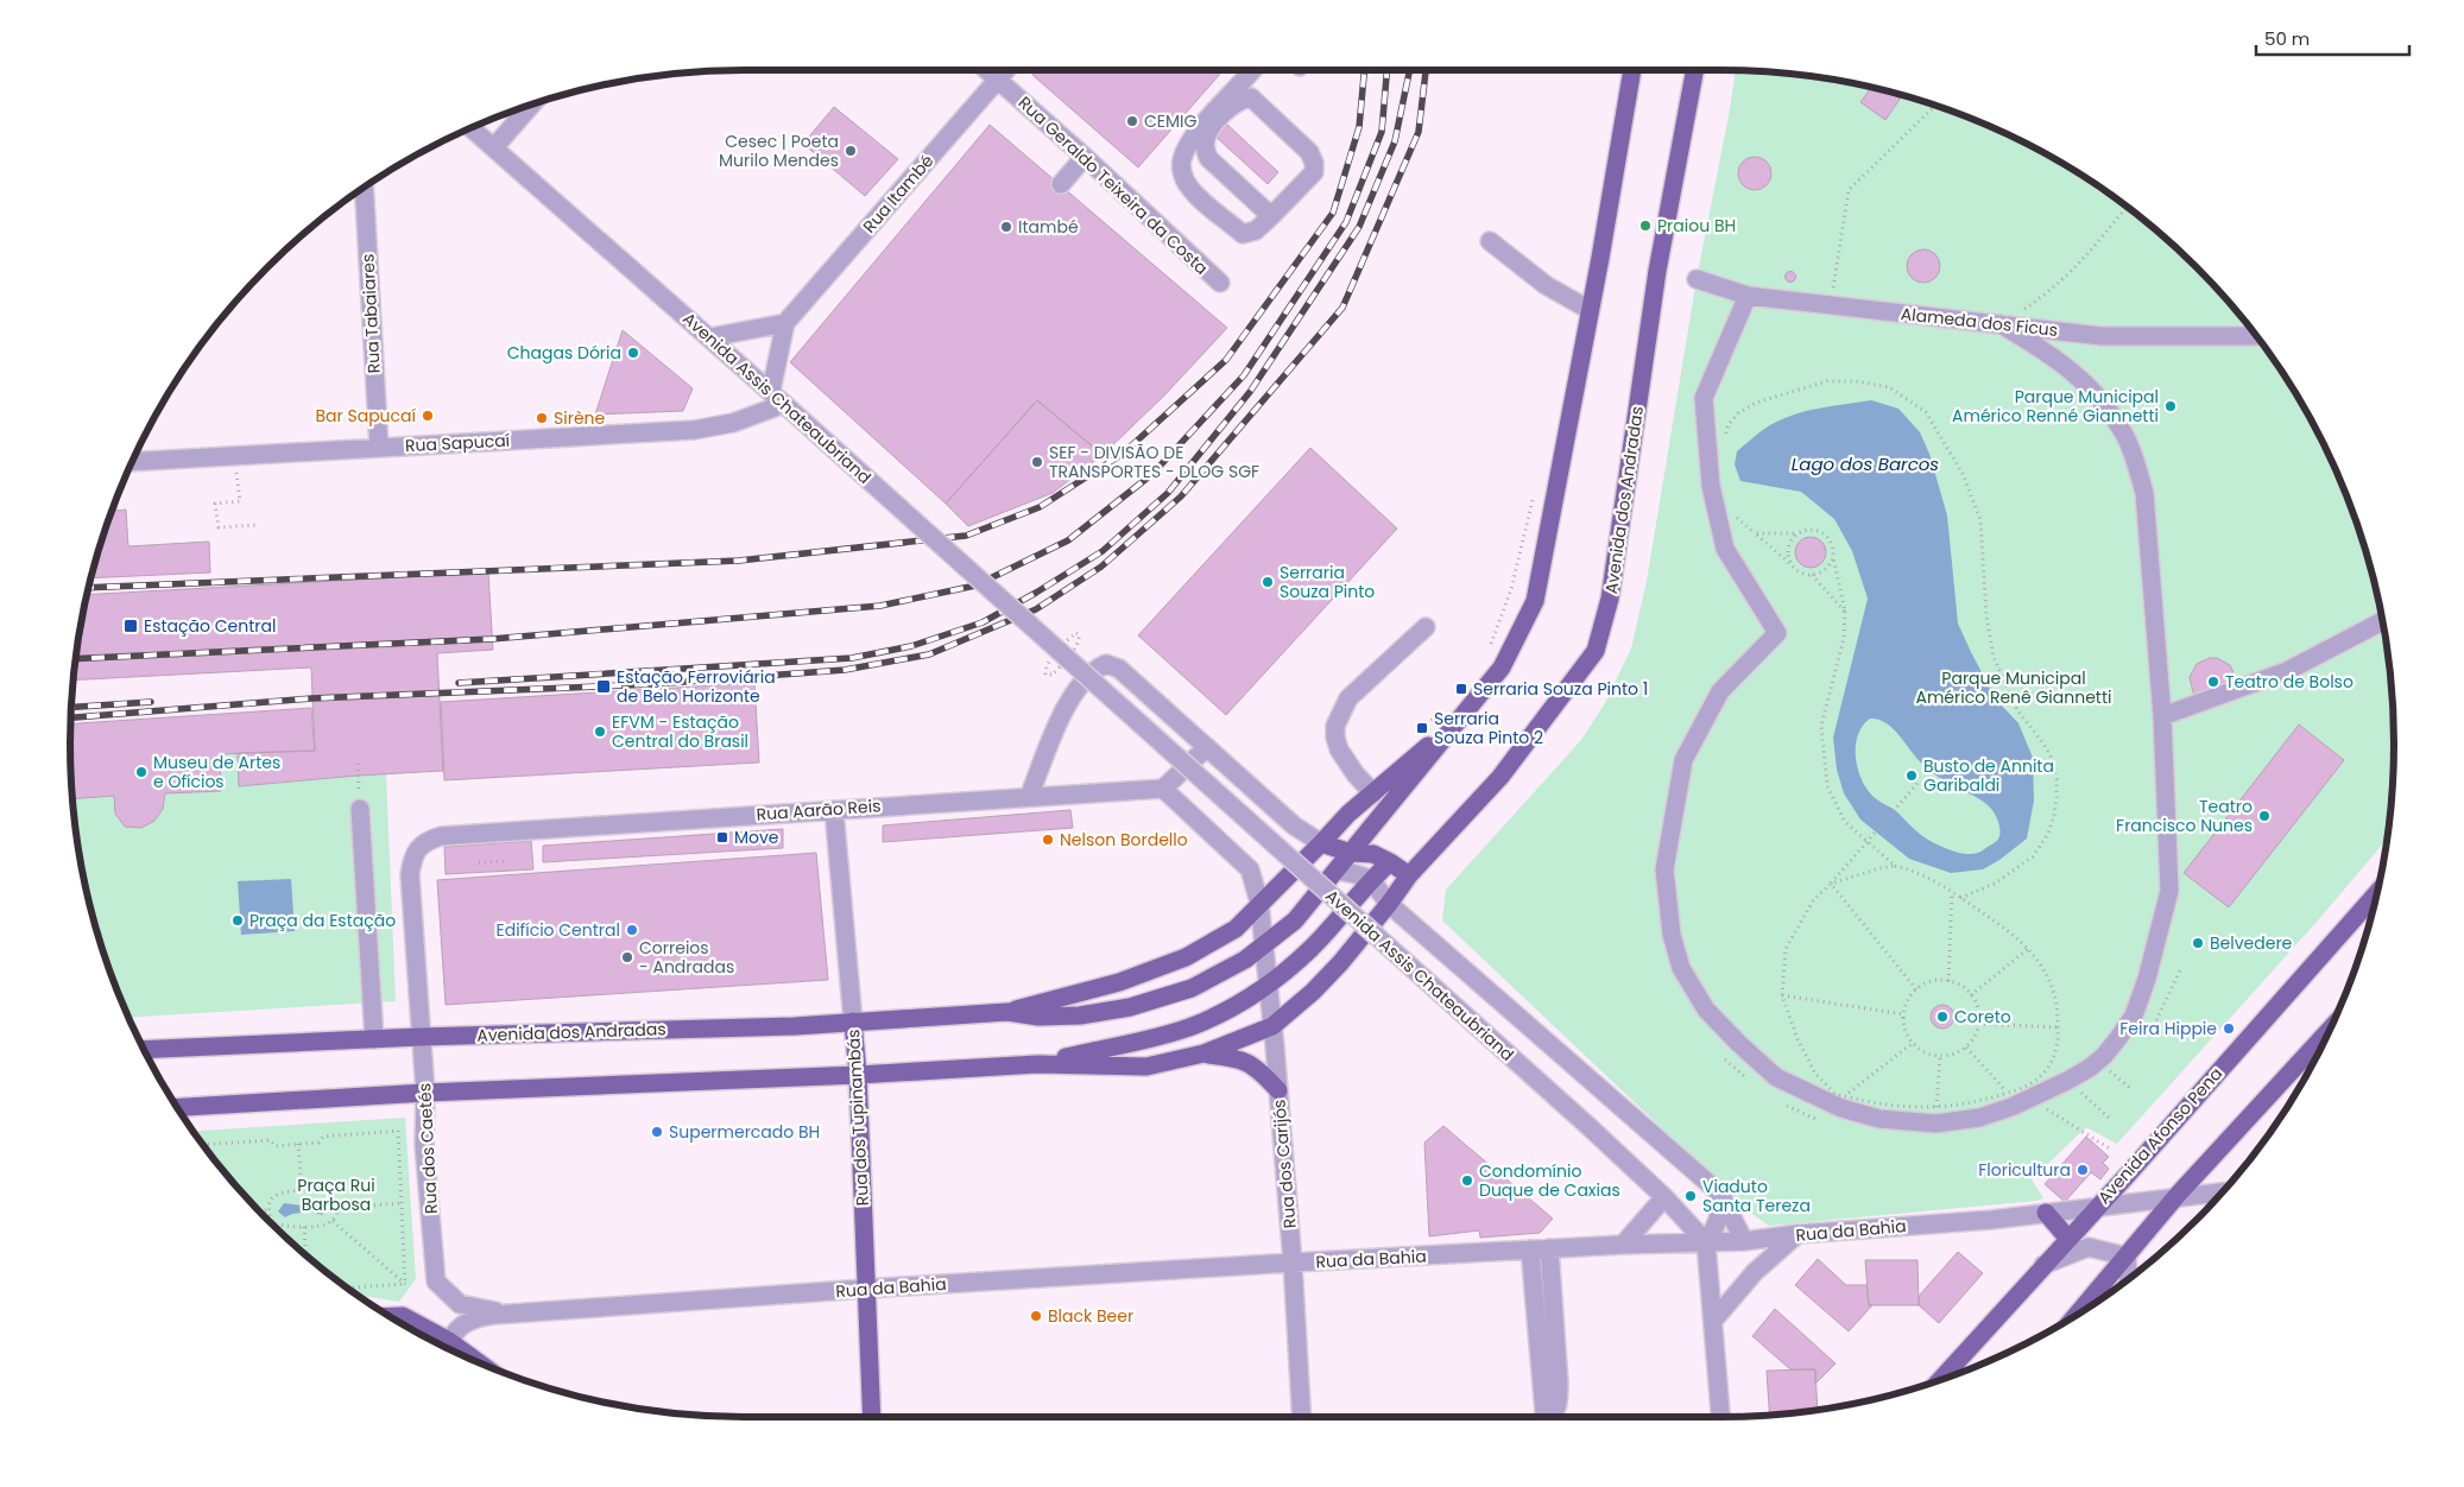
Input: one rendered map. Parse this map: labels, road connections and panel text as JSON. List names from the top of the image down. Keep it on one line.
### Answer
{"streets":{"main road":["Avenida dos Andradas","Rua dos Tupinambás","Avenida Afonso Pena"],"street":["Rua Geraldo Teixeira da Costa","Rua Itambé","Rua Tabaiares","Alameda dos Ficus","Avenida Assis Chateaubriand","Rua Sapucaí","Rua Aarão Reis","Rua dos Caetés","Rua dos Carijós","Rua da Bahia"]},"crossings":[["Rua Geraldo Teixeira da Costa","Rua Itambé"],["Rua Itambé","Avenida Assis Chateaubriand"],["Rua Tabaiares","Rua Sapucaí"],["Avenida Assis Chateaubriand","Rua Sapucaí"],["Avenida Assis Chateaubriand","Avenida dos Andradas"],["Avenida Assis Chateaubriand","Rua da Bahia"],["Avenida dos Andradas","Rua dos Tupinambás"],["Avenida dos Andradas","Rua dos Caetés"],["Avenida dos Andradas","Rua dos Carijós"],["Rua Aarão Reis","Rua dos Tupinambás"],["Rua Aarão Reis","Rua dos Caetés"],["Rua dos Tupinambás","Rua da Bahia"],["Avenida Afonso Pena","Rua da Bahia"],["Rua dos Caetés","Rua da Bahia"],["Rua dos Carijós","Rua da Bahia"]],"water":["Lago dos Barcos"],"parks":["Parque Municipal Américo Renê Giannetti","Praça Rui Barbosa"],"places":{"other":["CEMIG","Cesec | Poeta Murilo Mendes","Praiou BH","Itambé","Chagas Dória","Parque Municipal Américo Renné Giannetti","Bar Sapucaí","Sirène","SEF - DIVISÃO DE TRANSPORTES - DLOG SGF","Serraria Souza Pinto","Teatro de Bolso","EFVM - Estação Central do Brasil","Museu de Artes e Ofícios","Busto de Annita Garibaldi","Teatro Francisco Nunes","Nelson Bordello","Praça da Estação","Edifício Central","Belvedere","Correios - Andradas","Coreto","Feira Hippie","Supermercado BH","Floricultura","Condomínio Duque de Caxias","Viaduto Santa Tereza","Black Beer"],"transit":["Estação Central","Estação Ferroviária de Belo Horizonte","Serraria Souza Pinto 1","Serraria Souza Pinto 2","Move"]},"scale_bar":"50 m"}
